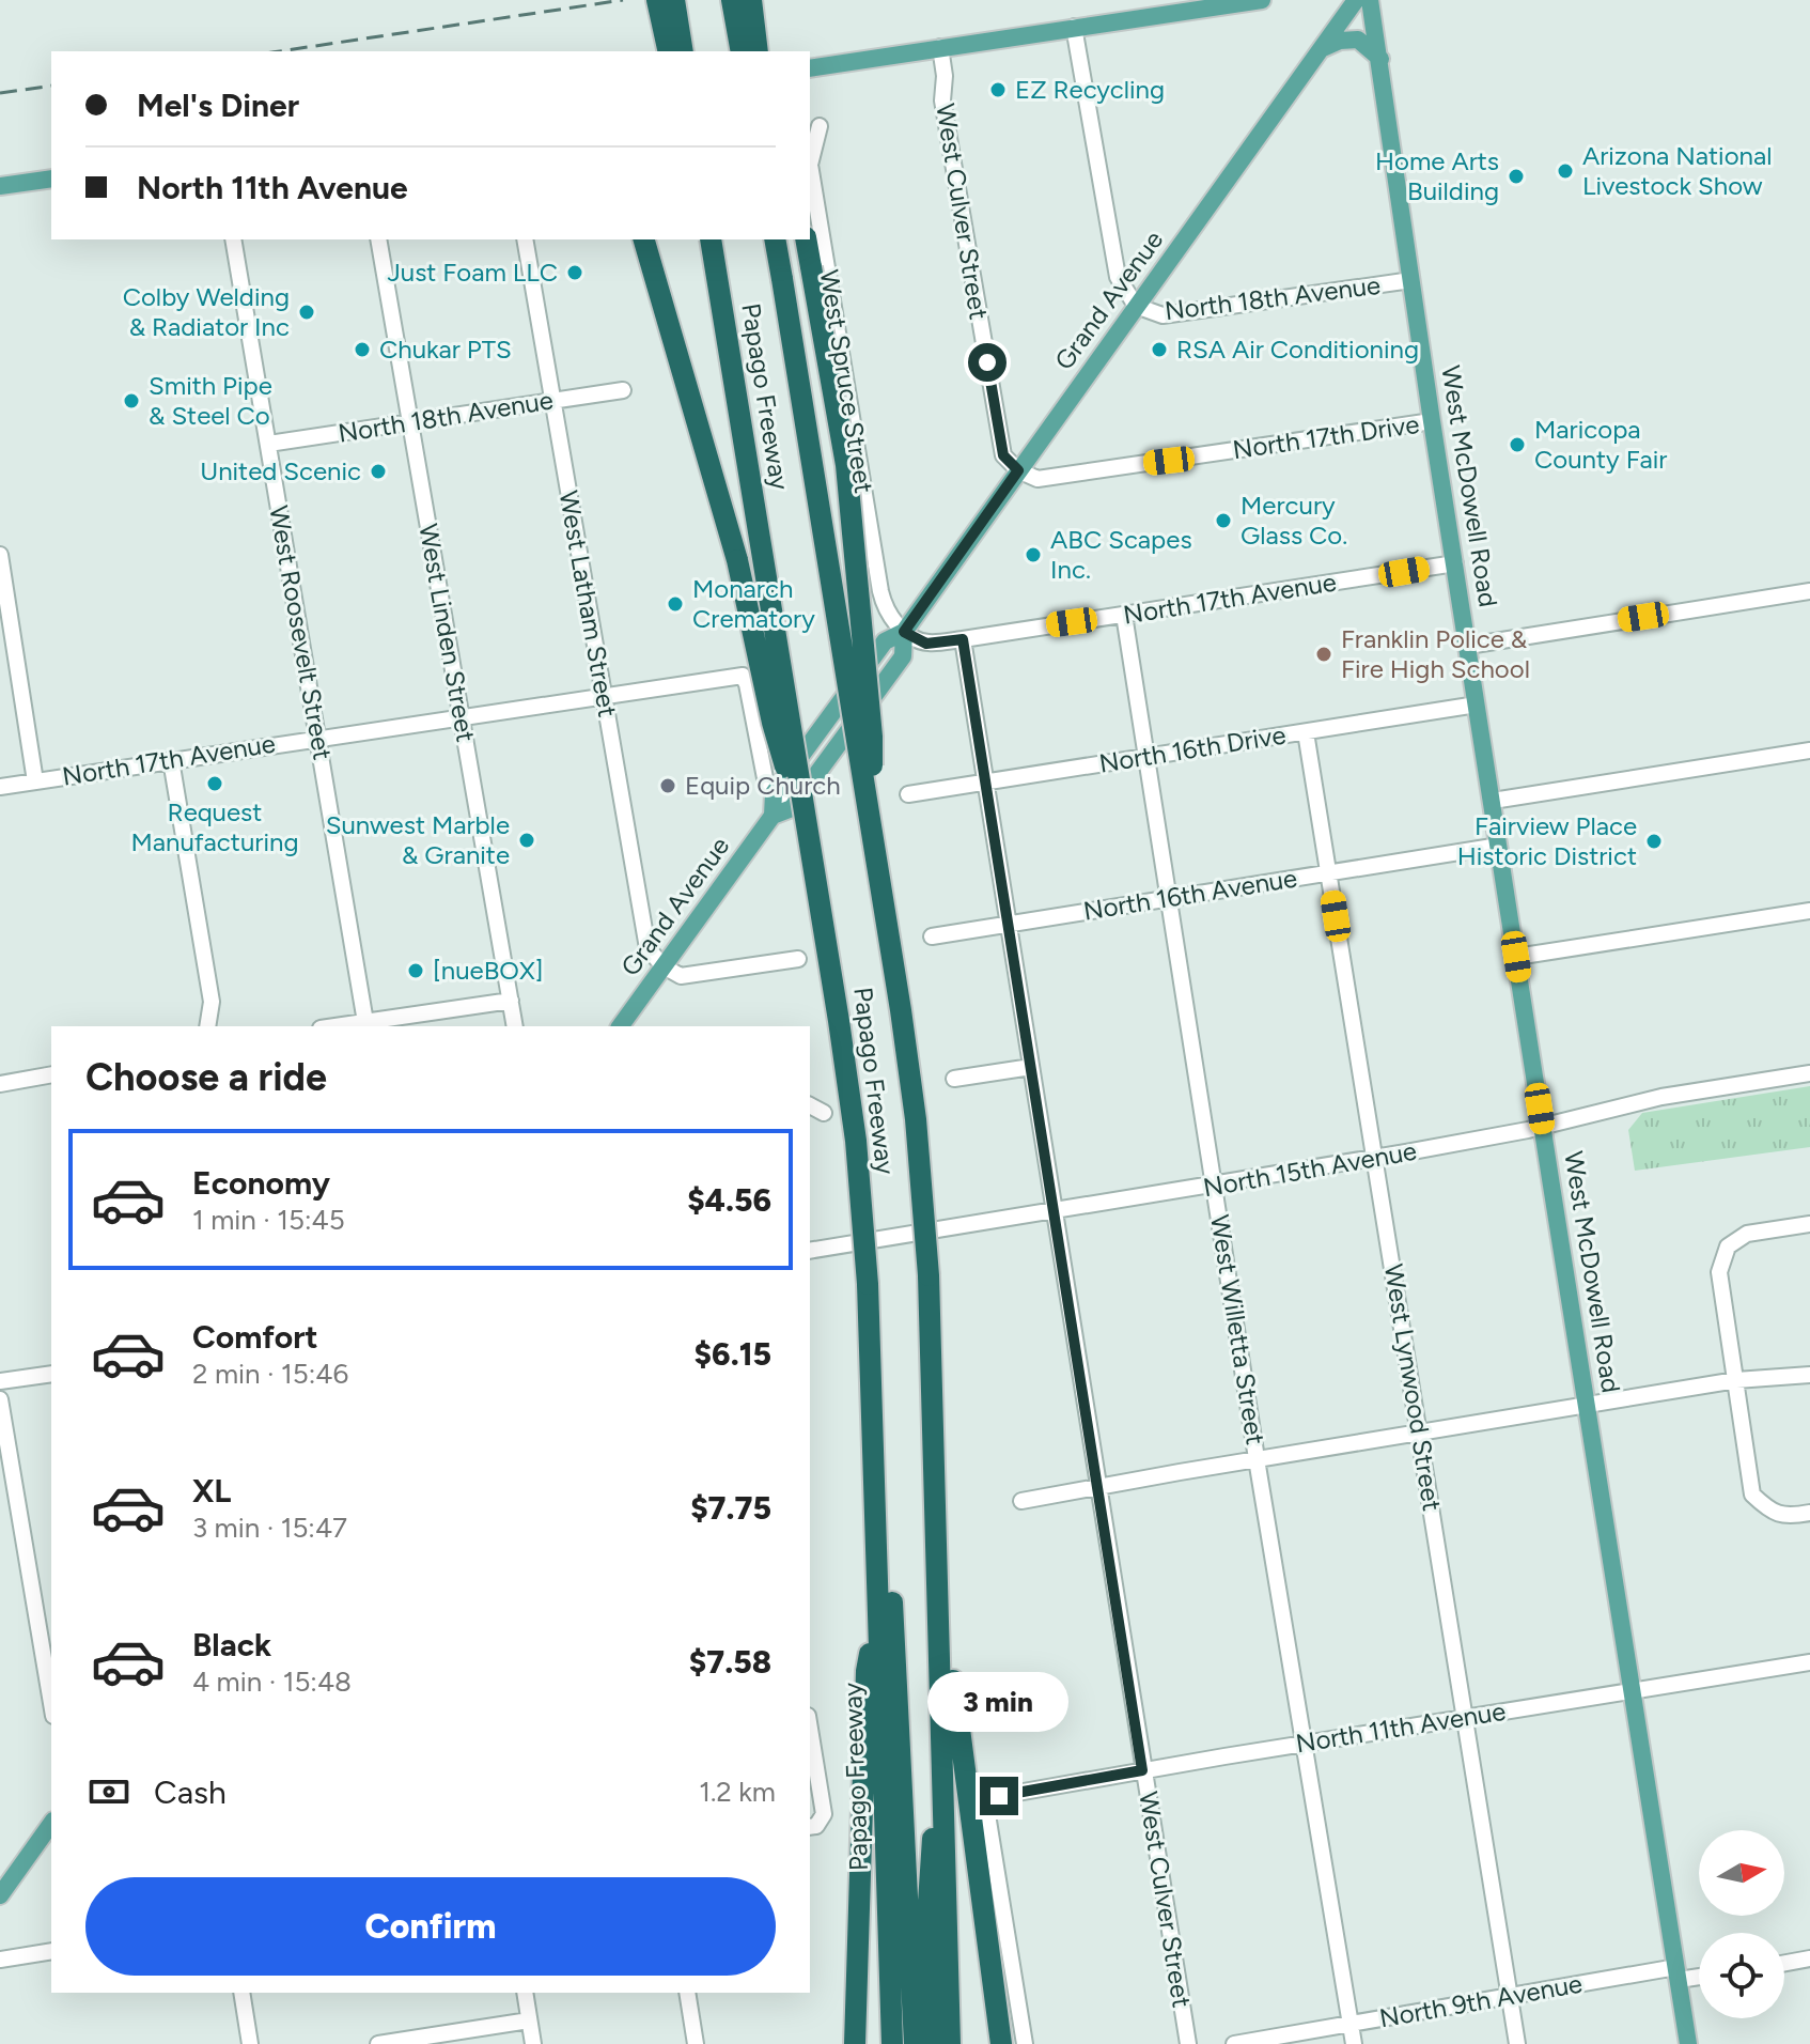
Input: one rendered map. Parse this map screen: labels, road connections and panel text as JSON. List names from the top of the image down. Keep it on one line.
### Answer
{"streets":{"highway":["Papago Freeway"],"main road":["Grand Avenue","West McDowell Road"],"street":["West Culver Street","North 18th Avenue","West Spruce Street","North 17th Drive","North 17th Avenue","West Latham Street","West Roosevelt Street","West Linden Street","North 16th Drive","North 16th Avenue","North 15th Avenue","West Willetta Street","West Lynwood Street","North 11th Avenue","North 9th Avenue"]},"crossings":[["West Culver Street","Grand Avenue"],["West Culver Street","North 17th Drive"],["West Culver Street","North 17th Avenue"],["West Culver Street","North 16th Drive"],["West Culver Street","North 16th Avenue"],["West Culver Street","North 15th Avenue"],["West Culver Street","North 11th Avenue"],["North 18th Avenue","Grand Avenue"],["North 18th Avenue","West McDowell Road"],["North 18th Avenue","West Latham Street"],["North 18th Avenue","West Roosevelt Street"],["North 18th Avenue","West Linden Street"],["Grand Avenue","West Spruce Street"],["Grand Avenue","North 17th Drive"],["Grand Avenue","North 17th Avenue"],["Grand Avenue","West Latham Street"],["West Spruce Street","North 17th Avenue"],["North 17th Drive","West McDowell Road"],["West McDowell Road","North 17th Avenue"],["West McDowell Road","North 16th Drive"],["West McDowell Road","North 16th Avenue"],["West McDowell Road","North 15th Avenue"],["West McDowell Road","North 11th Avenue"],["West McDowell Road","North 9th Avenue"],["North 17th Avenue","West Latham Street"],["North 17th Avenue","West Roosevelt Street"],["North 17th Avenue","West Linden Street"],["North 17th Avenue","West Willetta Street"],["North 16th Drive","West Willetta Street"],["North 16th Drive","West Lynwood Street"],["North 16th Avenue","West Willetta Street"],["North 16th Avenue","West Lynwood Street"],["North 15th Avenue","West Willetta Street"],["North 15th Avenue","West Lynwood Street"],["West Willetta Street","North 11th Avenue"],["West Willetta Street","North 9th Avenue"],["West Lynwood Street","North 11th Avenue"],["West Lynwood Street","North 9th Avenue"]],"places":["EZ Recycling","Arizona National Livestock Show","Home Arts Building","Just Foam LLC","Colby Welding & Radiator Inc","Chukar PTS","RSA Air Conditioning","Smith Pipe & Steel Co","Maricopa County Fair","United Scenic","Mercury Glass Co.","ABC Scapes Inc.","Monarch Crematory","Franklin Police & Fire High School","Request Manufacturing","Equip Church","Sunwest Marble & Granite","Fairview Place Historic District","[nueBOX]"],"north":"right","page":{"banner":["Mel's Diner","North 11th Avenue"],"heading":"Choose a ride","list":[{"name":"Economy","note":"1 min · 15:45","value":"$4.56"},{"name":"Comfort","note":"2 min · 15:46","value":"$6.15"},{"name":"XL","note":"3 min · 15:47","value":"$7.75"},{"name":"Black","note":"4 min · 15:48","value":"$7.58"}],"bubble":"3 min","pay":["Cash","1.2 km"],"buttons":"Confirm"}}
